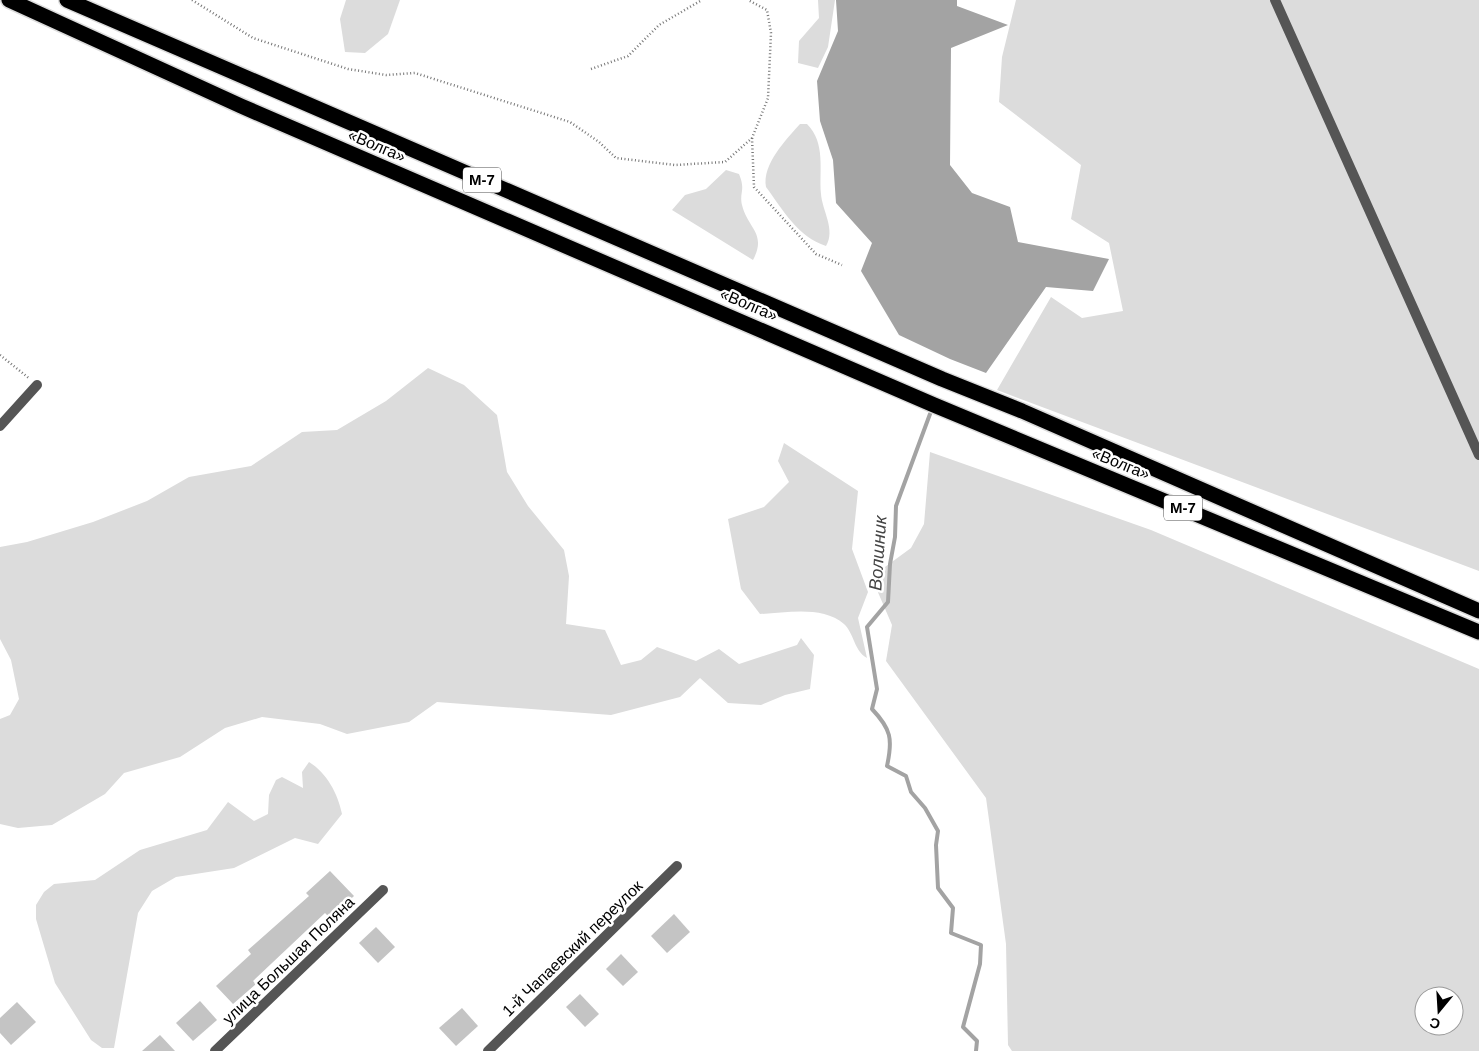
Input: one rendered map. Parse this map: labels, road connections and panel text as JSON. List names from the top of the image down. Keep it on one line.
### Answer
{"streets":{"highway":["«Волга»","М-7"],"street":["1-й Чапаевский переулок","улица Большая Поляна"]},"water":["Волшник"],"north":"bottom"}
